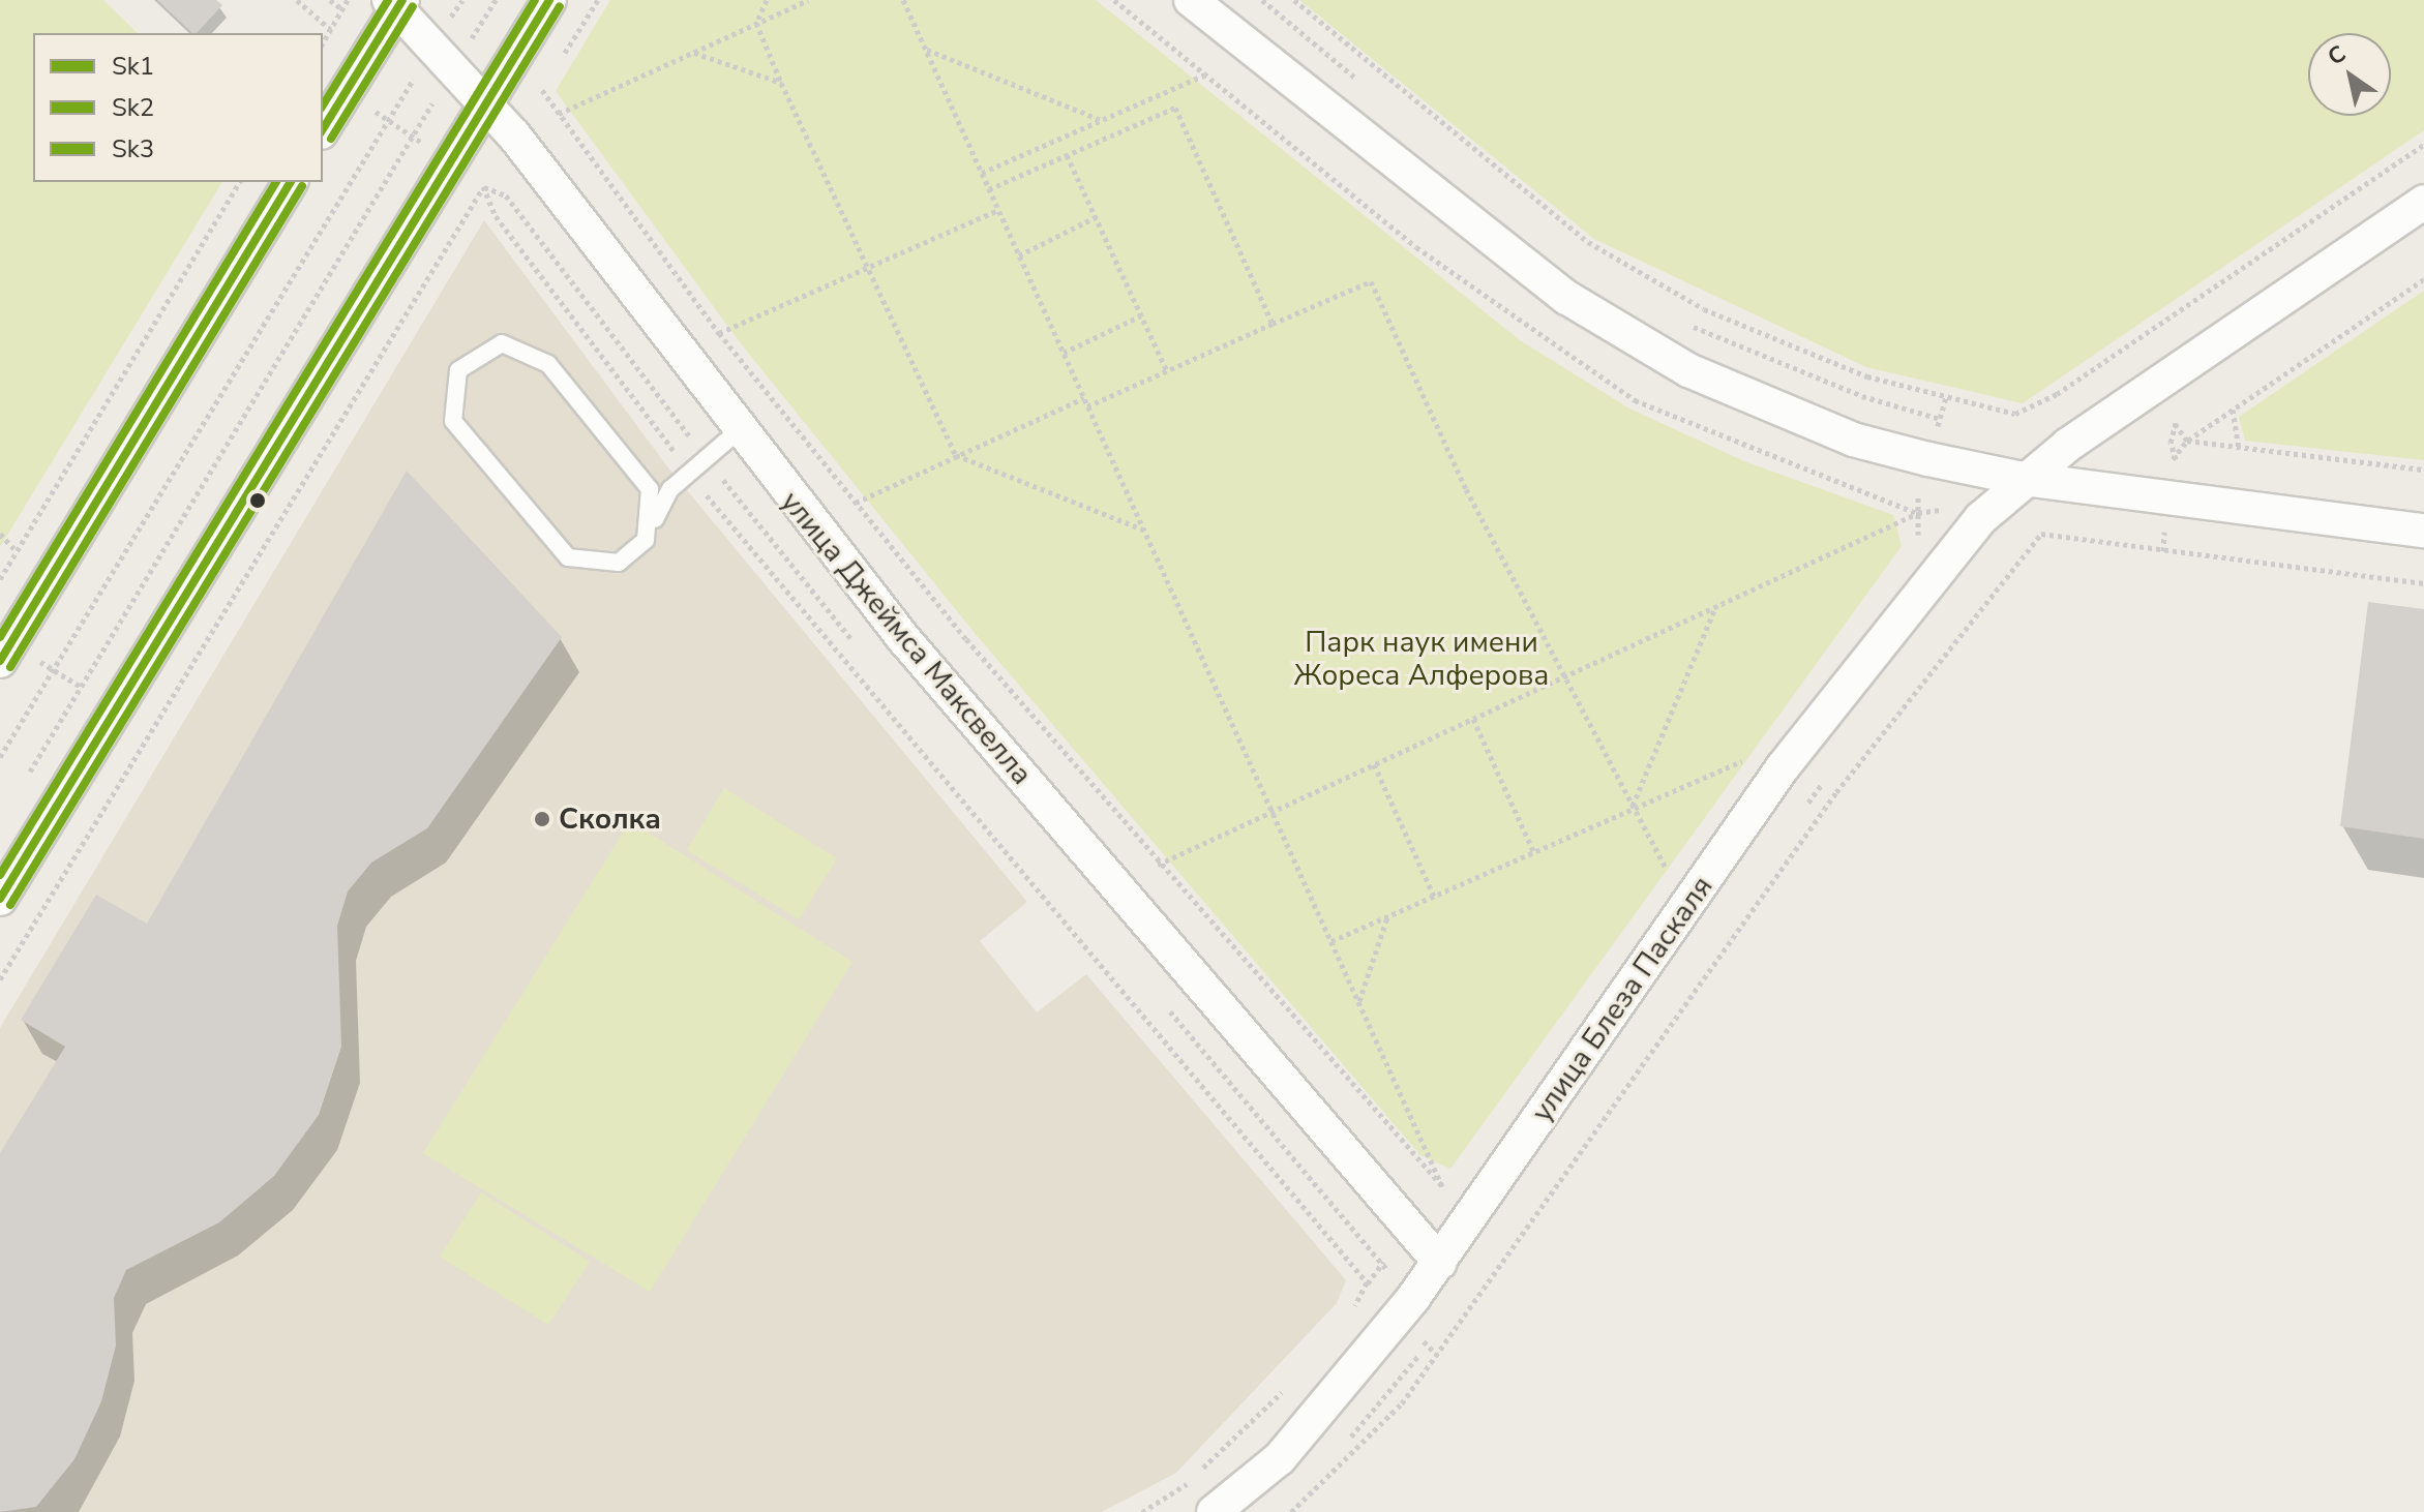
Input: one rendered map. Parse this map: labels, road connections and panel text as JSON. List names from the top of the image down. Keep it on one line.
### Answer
{"streets":{"street":["улица Джеймса Максвелла","улица Блеза Паскаля"]},"crossings":[["улица Джеймса Максвелла","улица Блеза Паскаля"]],"parks":["Парк наук имени Жореса Алферова"],"places":["Сколка"],"lines":["transit line Sk1","transit line Sk3","transit line Sk2"],"legend":["Sk1","Sk2","Sk3"],"north":"top left"}
